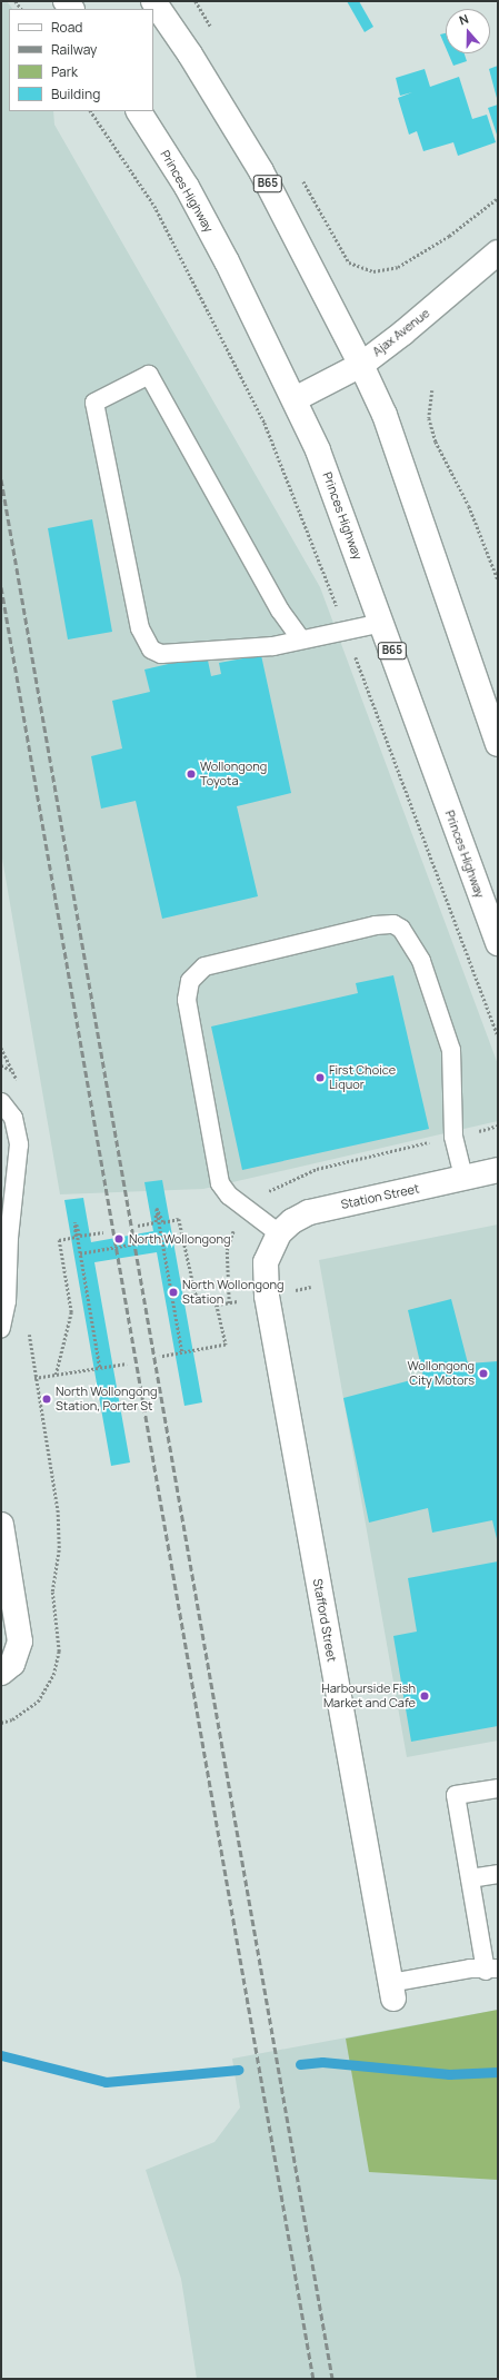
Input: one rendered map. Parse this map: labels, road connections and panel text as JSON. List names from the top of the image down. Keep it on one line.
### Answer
{"streets":{"main road":["B65","Princes Highway","Ajax Avenue","Station Street","Stafford Street"]},"crossings":[["B65","Ajax Avenue"],["Princes Highway","Ajax Avenue"],["Station Street","Stafford Street"]],"places":["Wollongong Toyota","First Choice Liquor","North Wollongong","North Wollongong Station","Wollongong City Motors","North Wollongong Station, Porter St","Harbourside Fish Market and Cafe"],"legend":["Road","Railway","Park","Building"],"north":"top"}
